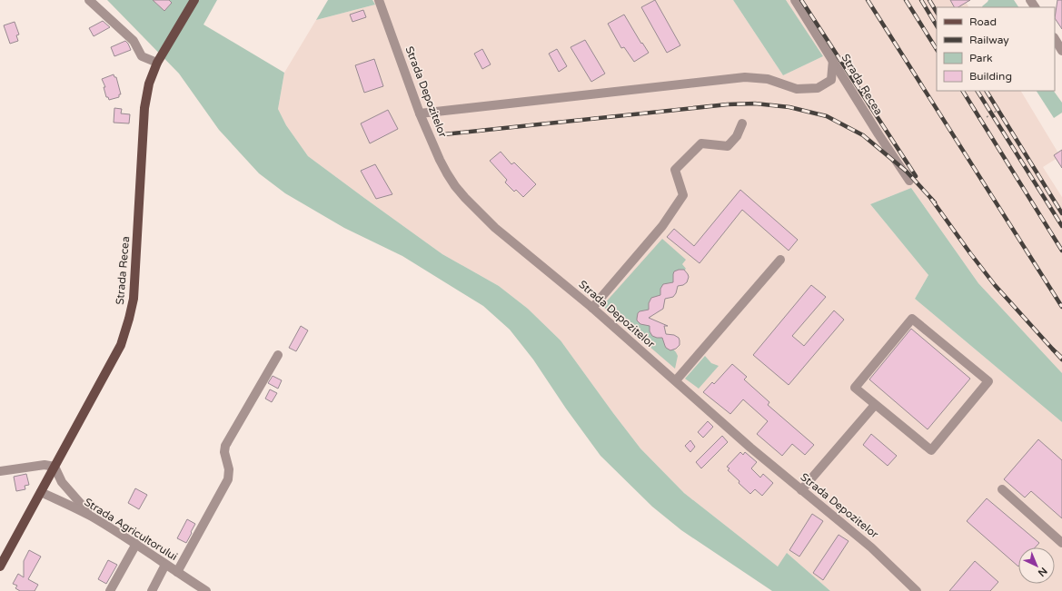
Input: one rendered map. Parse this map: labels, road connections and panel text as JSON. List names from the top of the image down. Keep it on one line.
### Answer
{"streets":{"main road":["Strada Recea"],"street":["Strada Depozitelor","Strada Agricultorului"]},"crossings":[["Strada Recea","Strada Agricultorului"]],"legend":["Road","Railway","Park","Building"],"north":"bottom right"}
